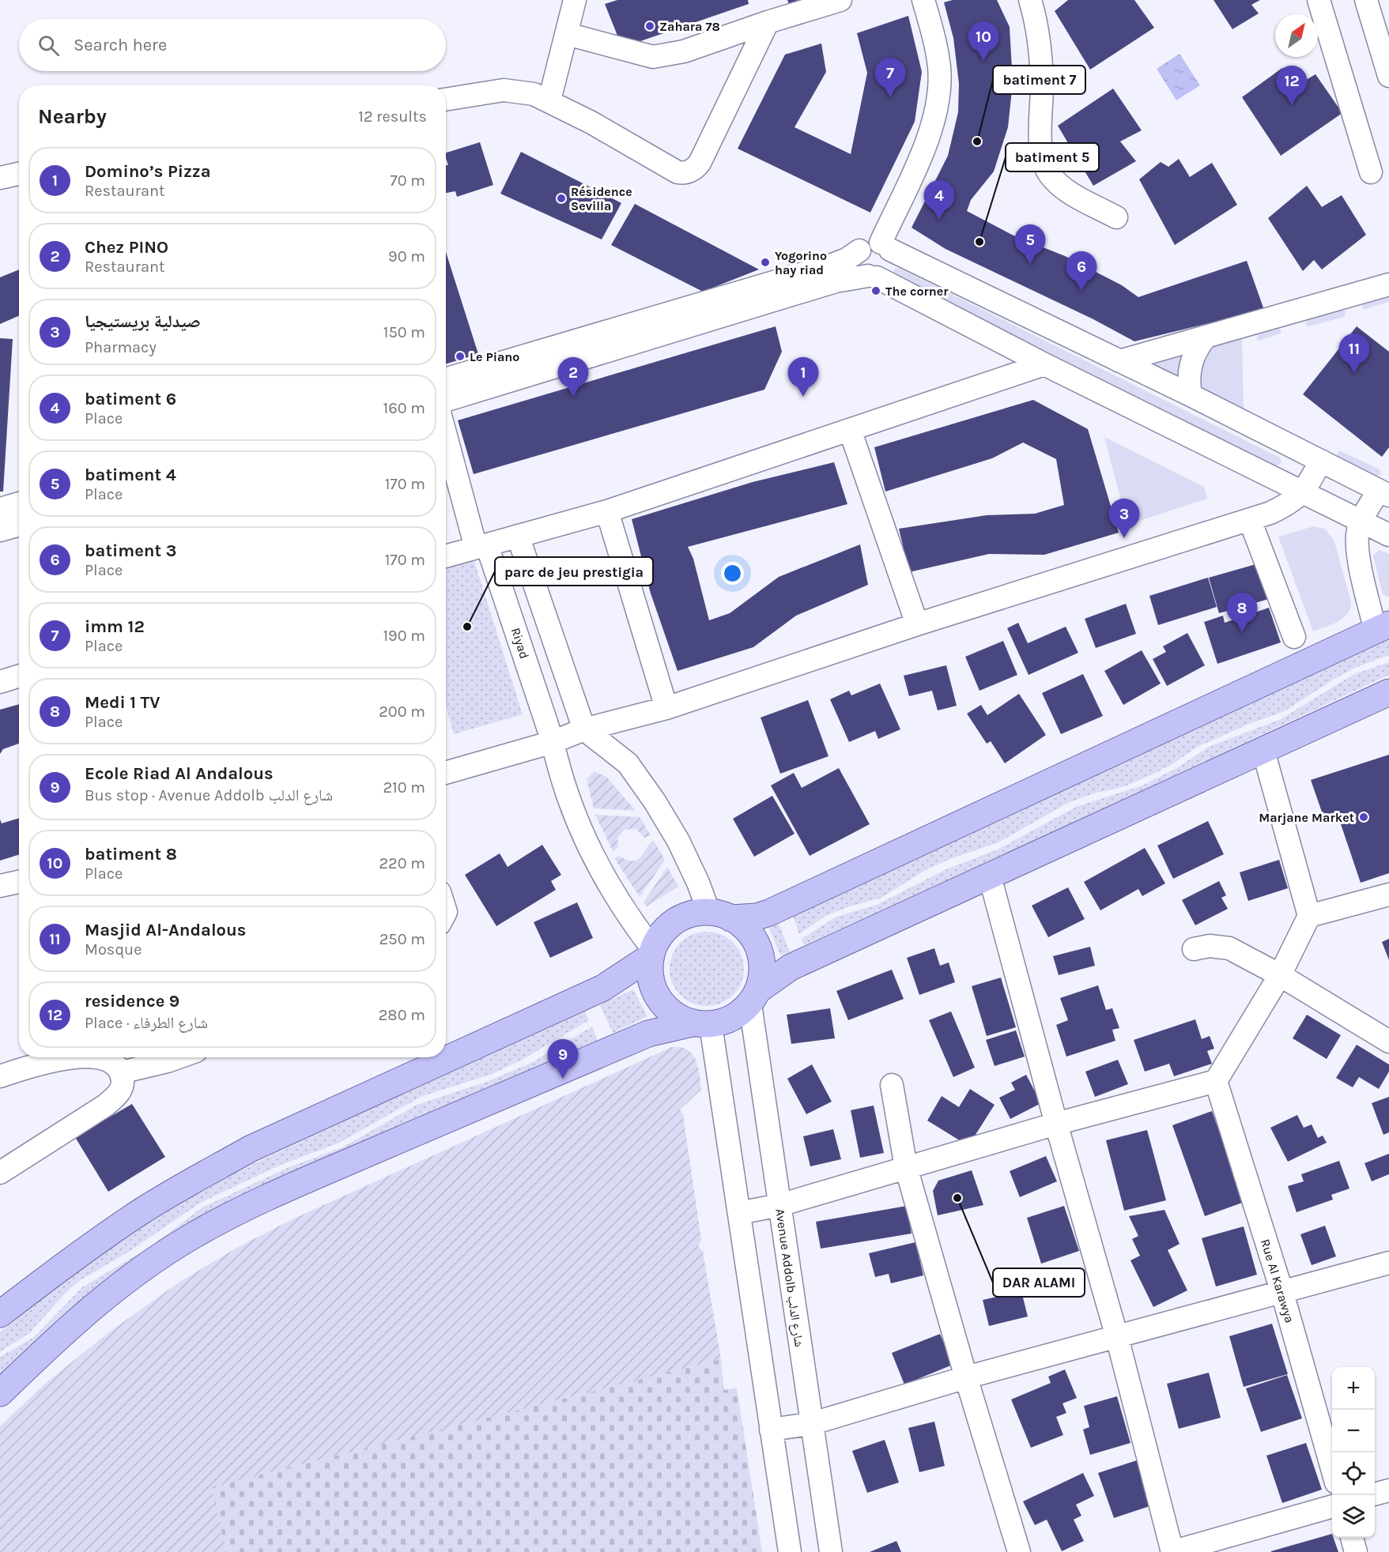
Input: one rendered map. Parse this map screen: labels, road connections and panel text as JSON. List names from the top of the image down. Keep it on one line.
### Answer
{"streets":{"street":["Riyad","Avenue Addolb شارع الدلب","Rue Al Karawya"]},"places":["Zahara 78","batiment 7","Résidence Sevilla","batiment 5","Yogorino hay riad","The corner","Le Piano","parc de jeu prestigia","Marjane Market","DAR ALAMI"],"north":"top right","page":{"search":"Search here","pins":["10","7","12","4","5","6","11","1","2","3","8","9"],"heading":["Nearby","12 results"],"list":[{"mark":"1","name":"Domino’s Pizza","note":"Restaurant","value":"70 m"},{"mark":"2","name":"Chez PINO","note":"Restaurant","value":"90 m"},{"mark":"3","name":"صيدلية بريستيجيا","note":"Pharmacy","value":"150 m"},{"mark":"4","name":"batiment 6","note":"Place","value":"160 m"},{"mark":"5","name":"batiment 4","note":"Place","value":"170 m"},{"mark":"6","name":"batiment 3","note":"Place","value":"170 m"},{"mark":"7","name":"imm 12","note":"Place","value":"190 m"},{"mark":"8","name":"Medi 1 TV","note":"Place","value":"200 m"},{"mark":"9","name":"Ecole Riad Al Andalous","note":"Bus stop · Avenue Addolb شارع الدلب","value":"210 m"},{"mark":"10","name":"batiment 8","note":"Place","value":"220 m"},{"mark":"11","name":"Masjid Al-Andalous","note":"Mosque","value":"250 m"},{"mark":"12","name":"residence 9","note":"Place · شارع الطرفاء","value":"280 m"}],"map_buttons":["+","−"]}}
